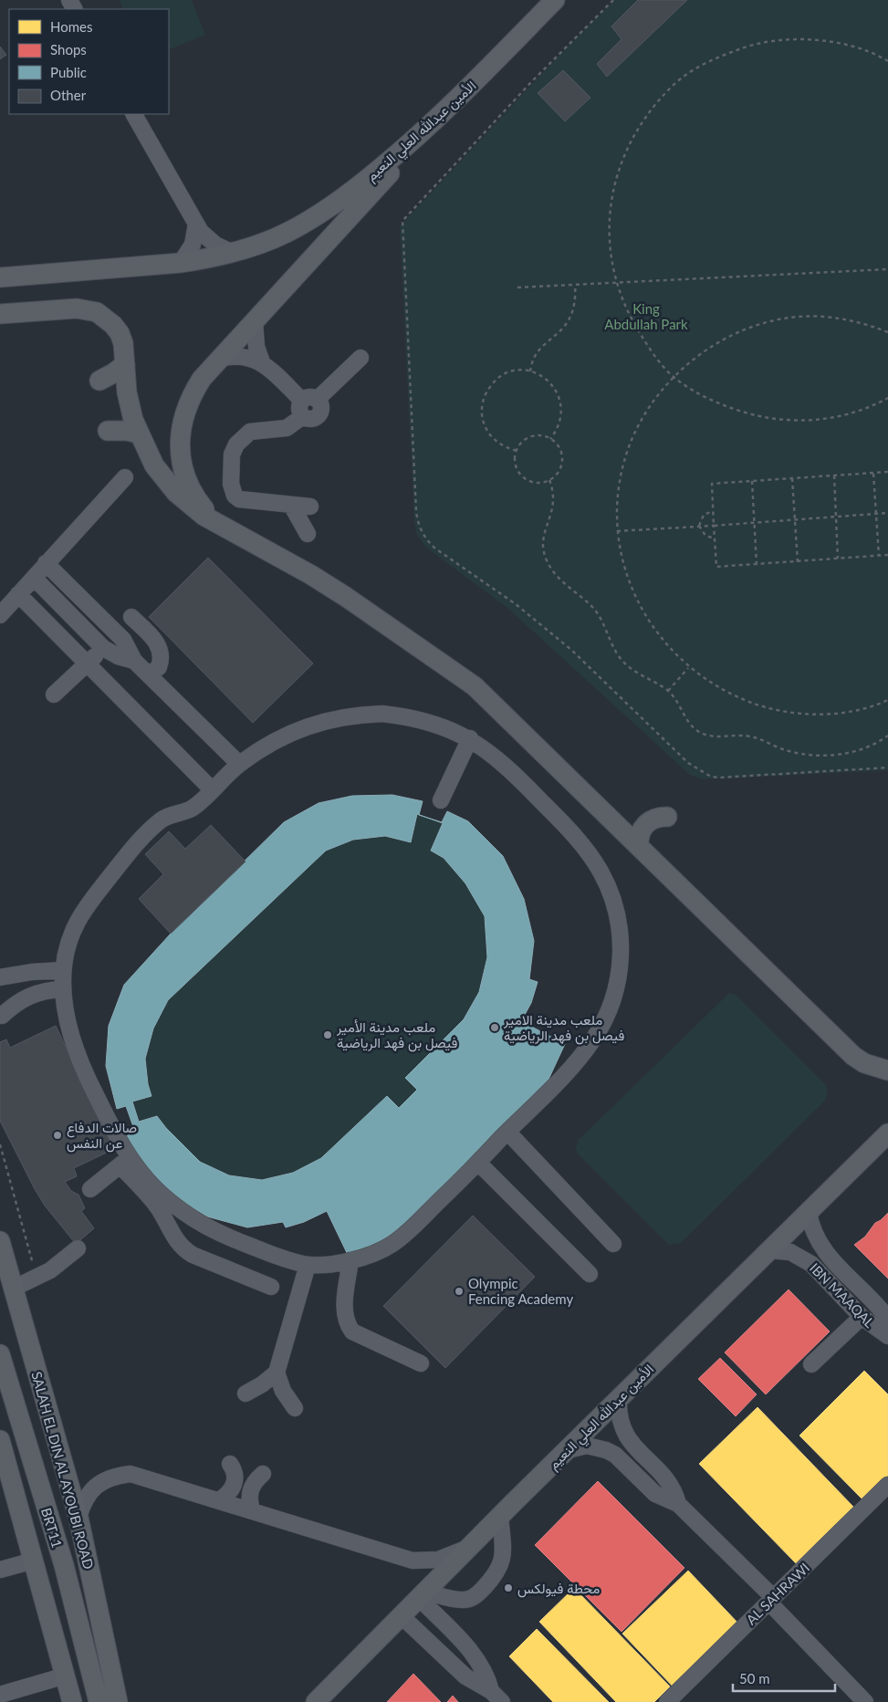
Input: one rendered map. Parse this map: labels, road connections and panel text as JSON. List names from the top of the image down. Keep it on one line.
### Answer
{"streets":{"main road":["الأمين عبدالله العلي النعيم","SALAH EL DIN AL AYOUBI ROAD","BRT11"],"street":["IBN MAAQAL","AL SAHRAWI"]},"crossings":[["الأمين عبدالله العلي النعيم","IBN MAAQAL"]],"parks":["King Abdullah Park"],"places":["ملعب مدينة الامير فيصل بن فهد الرياضية","ملعب مدينة الأمير فيصل بن فهد الرياضية","صالات الدفاع عن النفس","Olympic Fencing Academy","محطة فيولكس"],"legend":["Homes","Shops","Public","Other"],"scale_bar":"50 m"}
